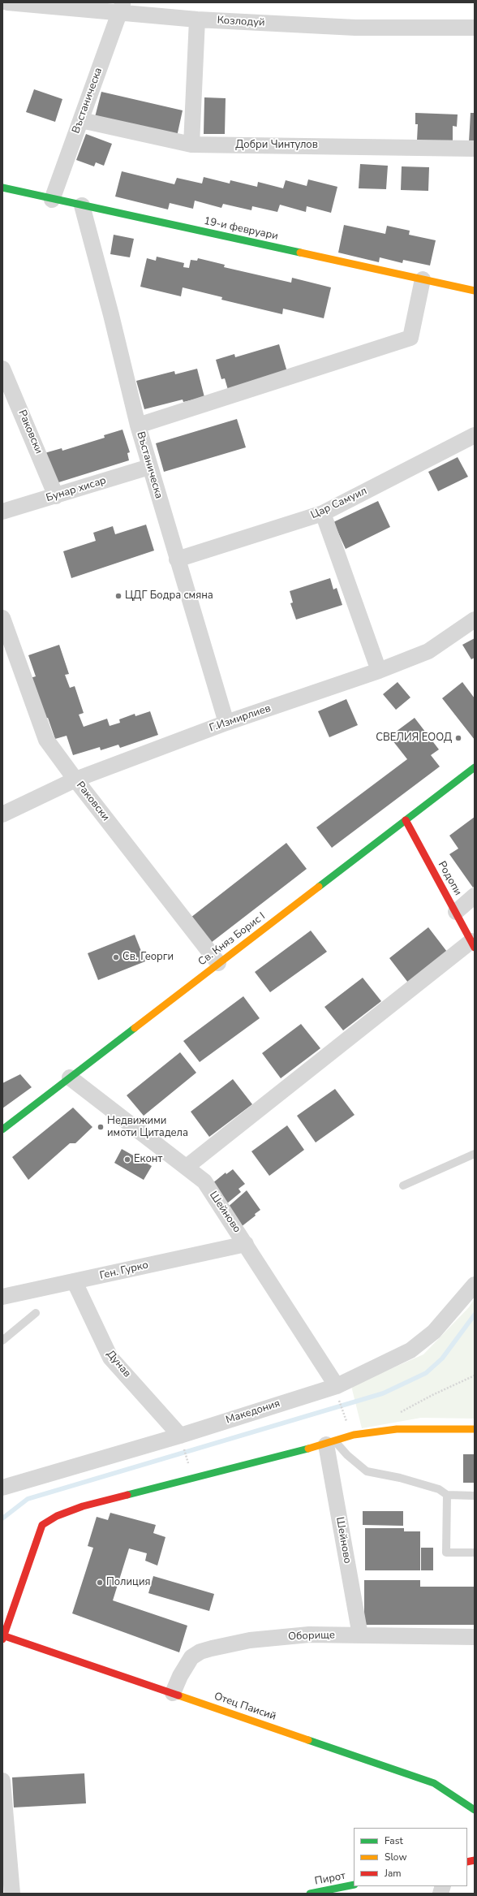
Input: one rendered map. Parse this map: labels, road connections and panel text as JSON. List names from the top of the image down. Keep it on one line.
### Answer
{"streets":{"street":["Козлодуй","Въстаническа","Добри Чинтулов","19-и февруари","Раковски","Бунар хисар","Цар Самуил","Г.Измирлиев","Родопи","Св. Княз Борис I","Шейново","Ген. Гурко","Дунав","Македония","Оборище","Отец Паисий","Пирот"]},"crossings":[["Козлодуй","Въстаническа"],["Въстаническа","Добри Чинтулов"],["Въстаническа","19-и февруари"],["Въстаническа","Бунар хисар"],["Въстаническа","Цар Самуил"],["Въстаническа","Г.Измирлиев"],["Раковски","Бунар хисар"],["Раковски","Г.Измирлиев"],["Раковски","Св. Княз Борис I"],["Родопи","Св. Княз Борис I"],["Св. Княз Борис I","Шейново"],["Шейново","Ген. Гурко"],["Шейново","Македония"],["Шейново","Оборище"],["Ген. Гурко","Дунав"],["Дунав","Македония"],["Оборище","Отец Паисий"]],"places":["ЦДГ Бодра смяна","СВЕЛИЯ ЕООД","Св. Георги","Недвижими имоти Цитадела","Еконт","Полиция"],"legend":["Fast","Slow","Jam"]}
